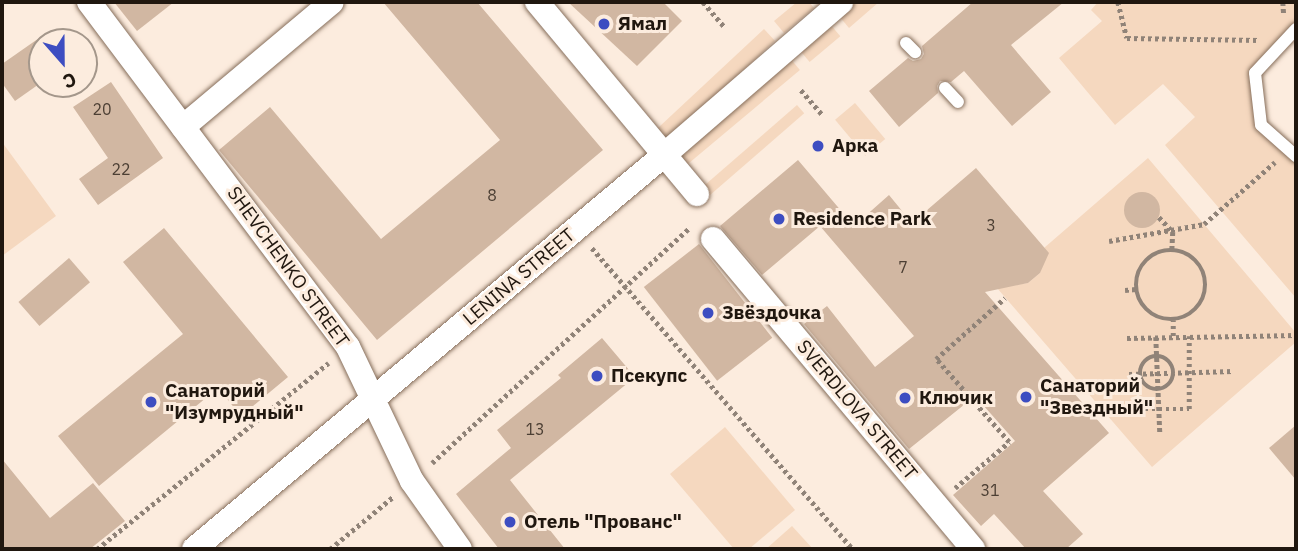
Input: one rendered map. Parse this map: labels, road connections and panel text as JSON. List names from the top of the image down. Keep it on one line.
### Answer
{"streets":{"street":["SHEVCHENKO STREET","LENINA STREET","SVERDLOVA STREET"]},"crossings":[["SHEVCHENKO STREET","LENINA STREET"]],"places":["Ямал","Арка","Residence Park","Звёздочка","Псекупс","Санаторий \"Звездный\"","Ключик","Санаторий \"Изумрудный\"","Отель \"Прованс\""],"house_numbers":["20","22","8","3","7","13","31"],"north":"bottom"}
